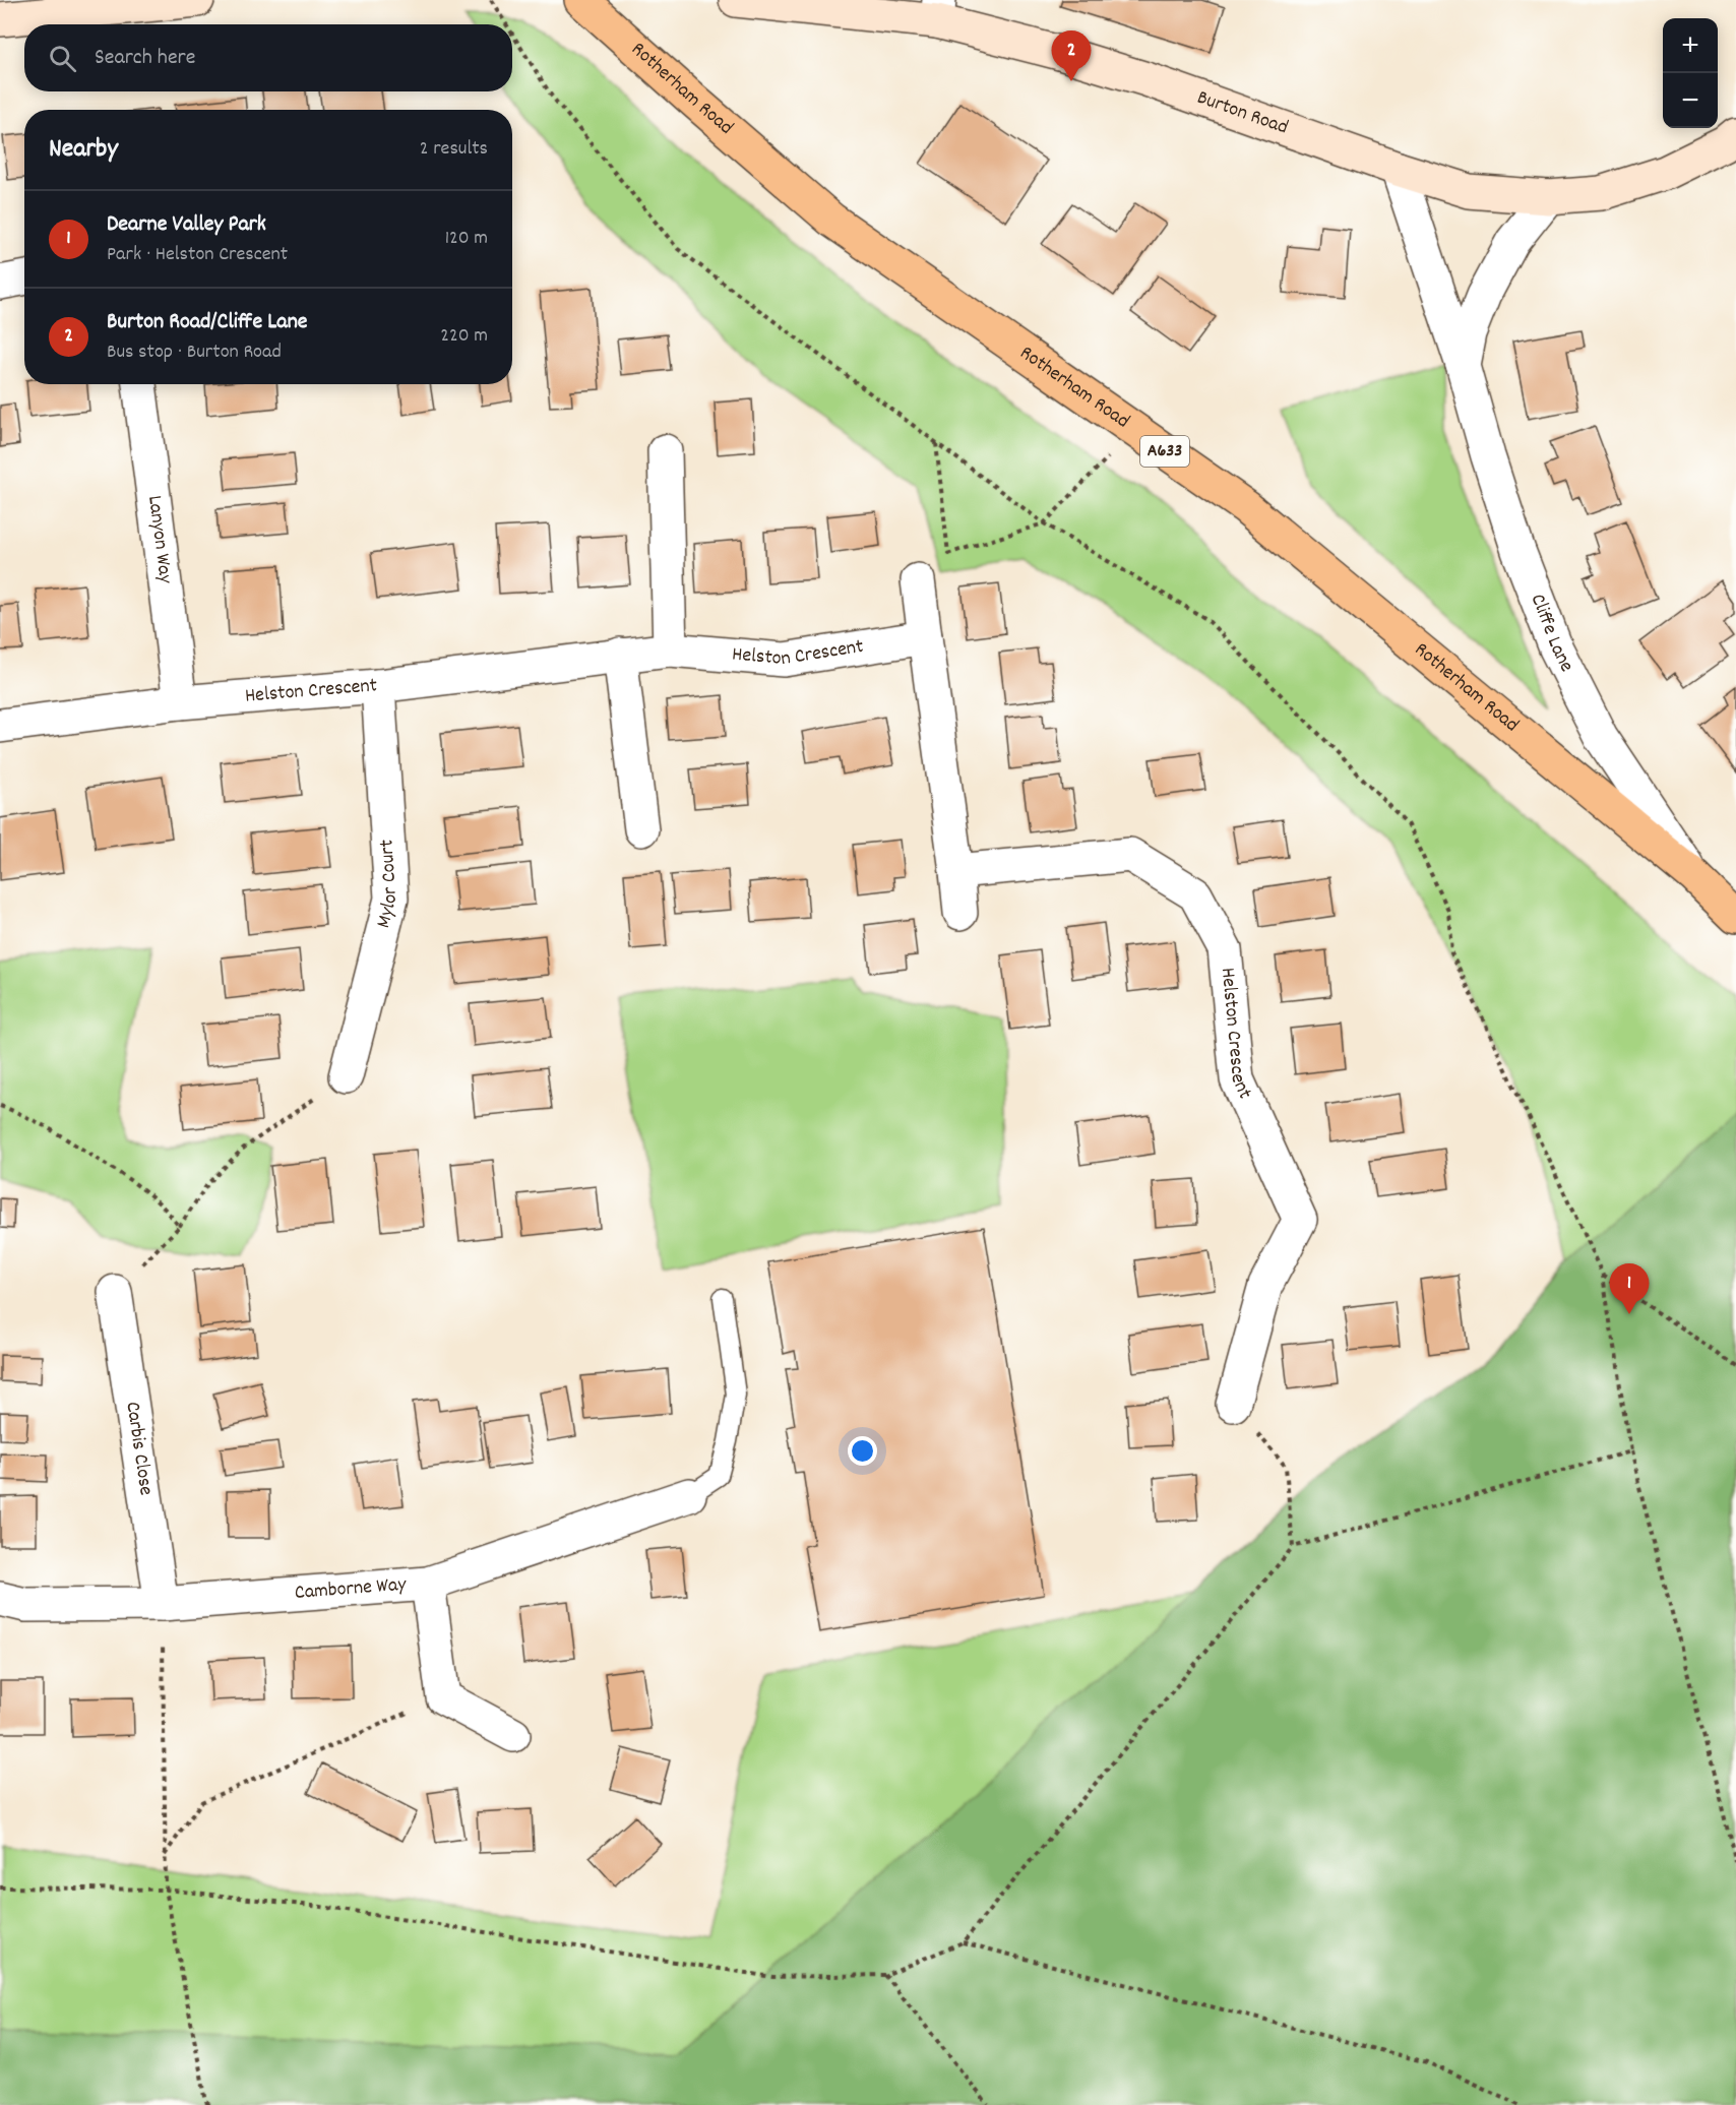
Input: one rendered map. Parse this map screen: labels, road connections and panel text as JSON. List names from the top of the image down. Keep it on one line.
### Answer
{"streets":{"main road":["Rotherham Road","A633"],"street":["Burton Road","Lanyon Way","Cliffe Lane","Helston Crescent","Mylor Court","Carbis Close","Camborne Way"]},"crossings":[["Rotherham Road","Cliffe Lane"],["Burton Road","Cliffe Lane"],["Lanyon Way","Helston Crescent"],["Helston Crescent","Mylor Court"],["Carbis Close","Camborne Way"]],"page":{"map_buttons":["+","−"],"search":"Search here","pins":["2","1"],"heading":["Nearby","2 results"],"list":[{"mark":"1","name":"Dearne Valley Park","note":"Park · Helston Crescent","value":"120 m"},{"mark":"2","name":"Burton Road/Cliffe Lane","note":"Bus stop · Burton Road","value":"220 m"}]}}
